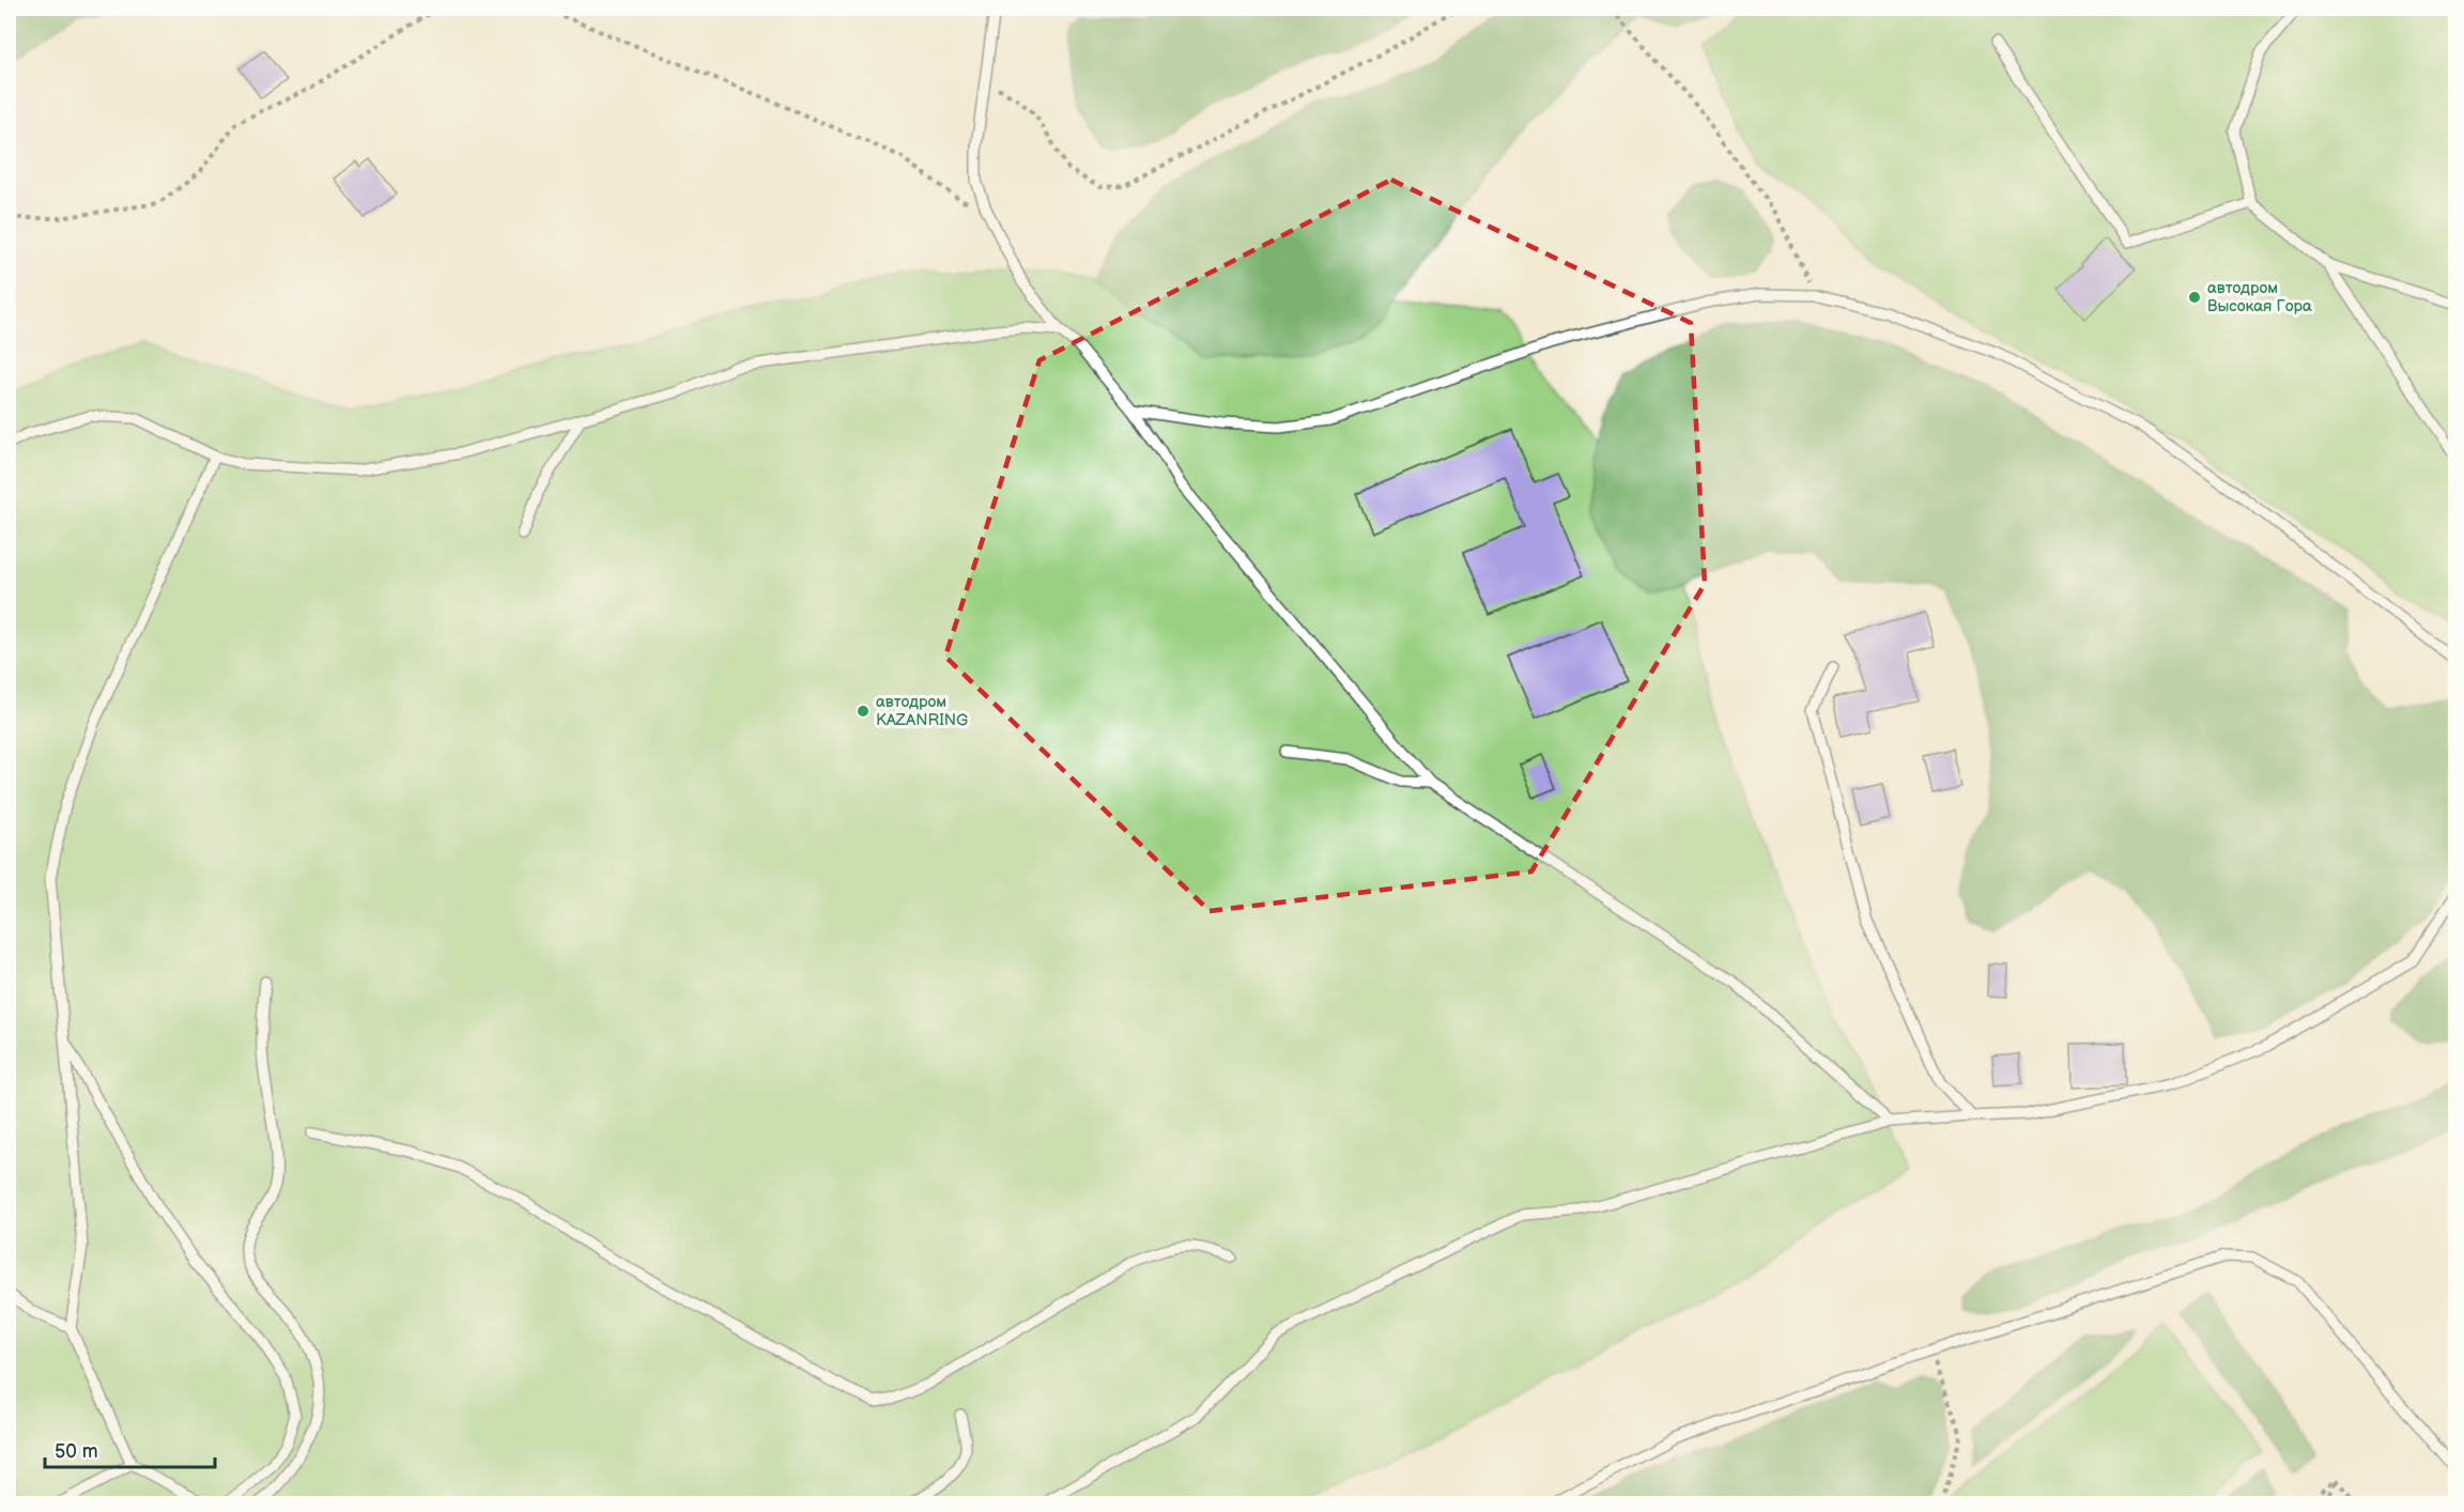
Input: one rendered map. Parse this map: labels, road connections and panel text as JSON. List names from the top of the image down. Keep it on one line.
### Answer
{"places":["автодром Высокая Гора","автодром KAZANRING"],"scale_bar":"50 m"}
